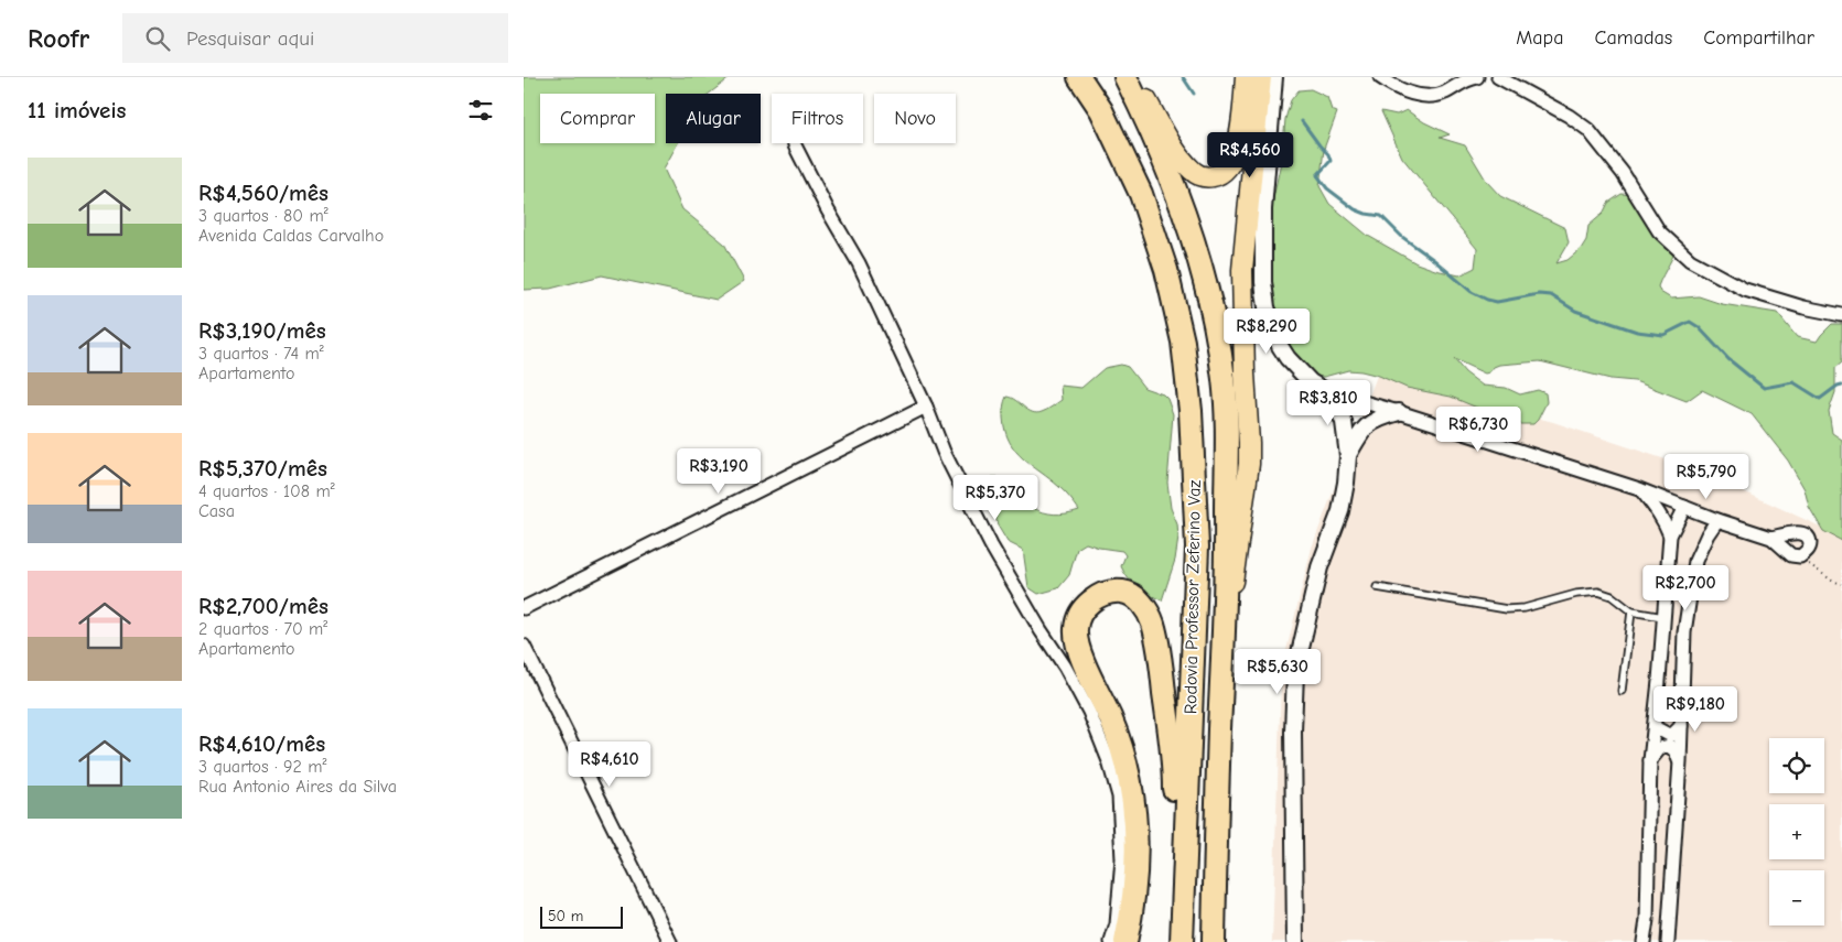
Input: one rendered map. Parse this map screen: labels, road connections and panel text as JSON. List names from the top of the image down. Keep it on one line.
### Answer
{"streets":{"highway":["Rodovia Professor Zeferino Vaz"]},"scale_bar":"50 m","page":{"header":"Roofr","search":"Pesquisar aqui","nav":["Mapa","Camadas","Compartilhar"],"heading":"11 imóveis","chip":["Comprar","Alugar","Filtros","Novo"],"price":["R$4,560","R$8,290","R$3,810","R$6,730","R$3,190","R$5,790","R$5,370","R$2,700","R$5,630","R$9,180","R$4,610"],"list":[{"name":"R$4,560/mês","note":"3 quartos · 80 m² · Avenida Caldas Carvalho"},{"name":"R$3,190/mês","note":"3 quartos · 74 m² · Apartamento"},{"name":"R$5,370/mês","note":"4 quartos · 108 m² · Casa"},{"name":"R$2,700/mês","note":"2 quartos · 70 m² · Apartamento"},{"name":"R$4,610/mês","note":"3 quartos · 92 m² · Rua Antonio Aires da Silva"}],"map_buttons":["+","−"],"scale":"50 m"}}
